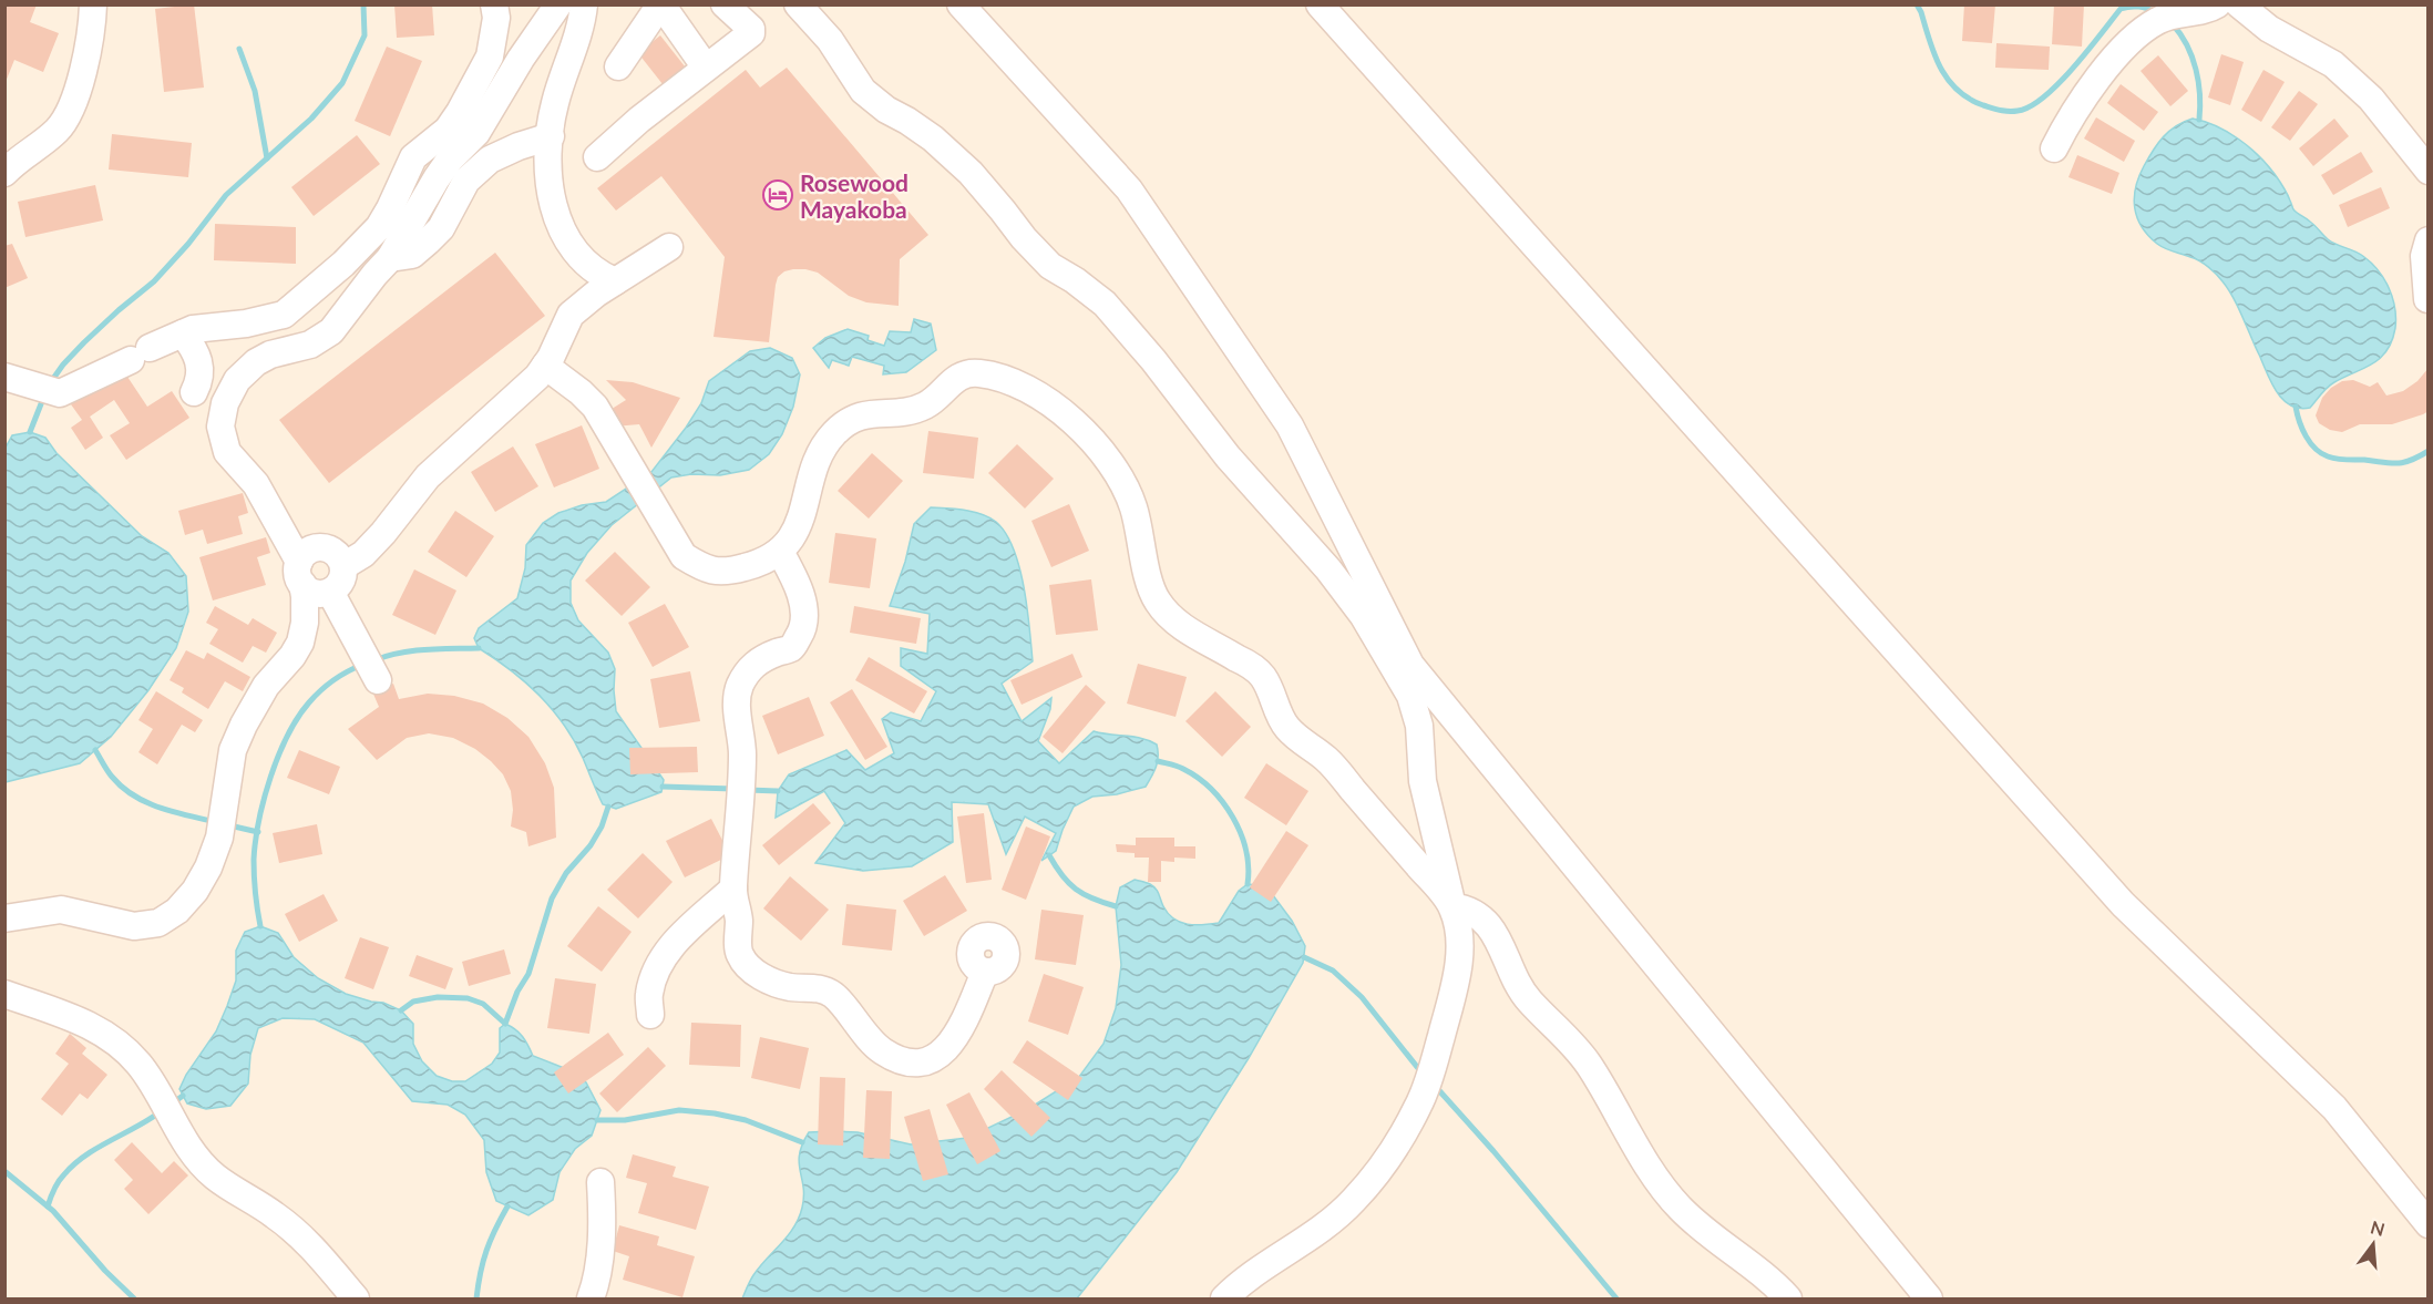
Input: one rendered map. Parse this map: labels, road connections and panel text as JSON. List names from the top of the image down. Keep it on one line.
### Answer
{"places":{"hotel":["Rosewood Mayakoba"]},"north":"top"}
